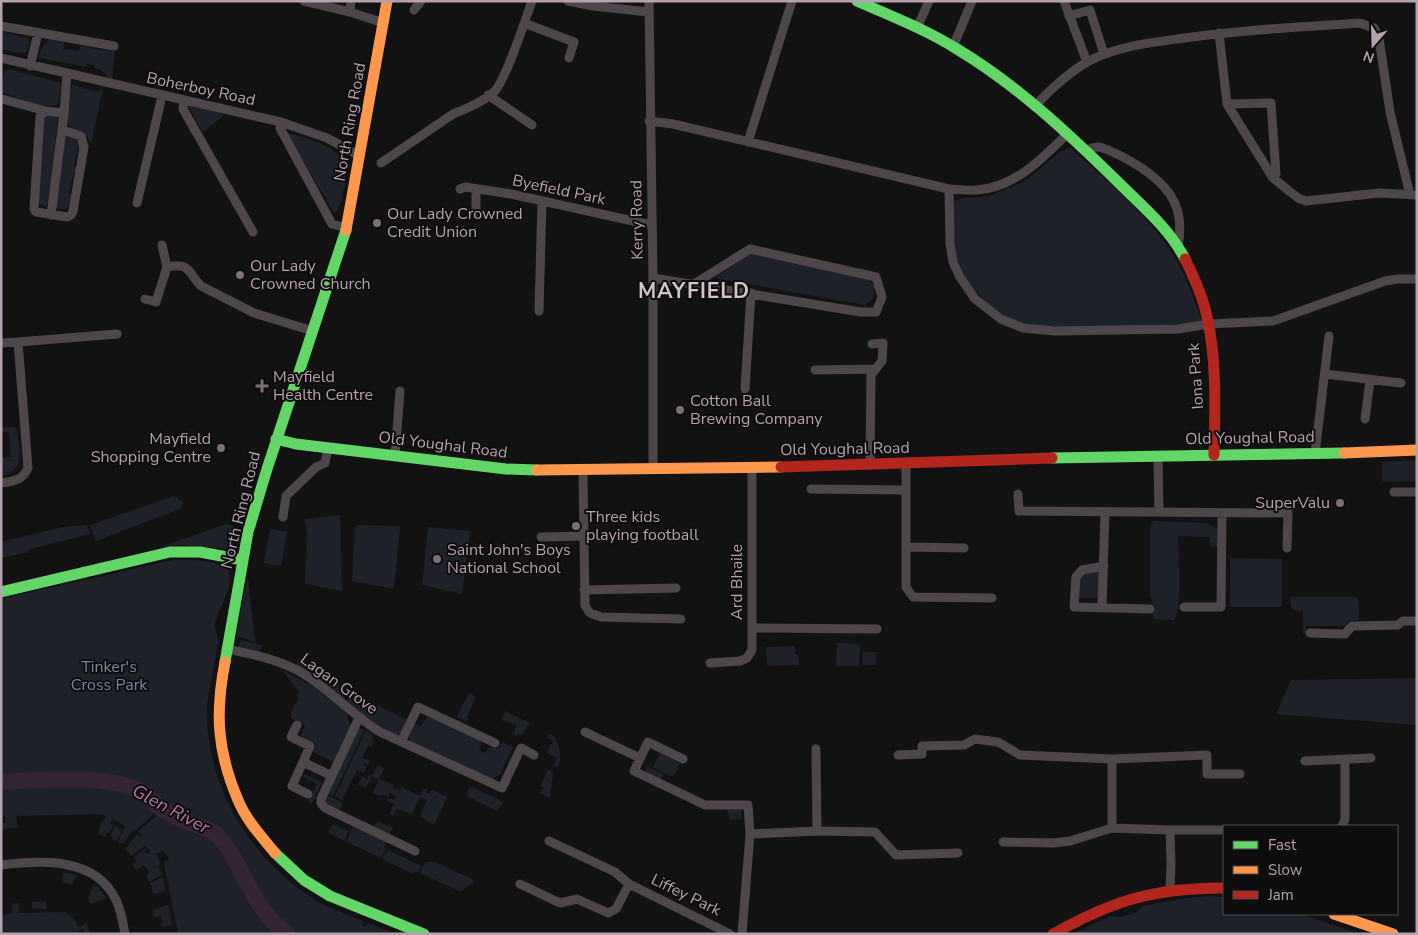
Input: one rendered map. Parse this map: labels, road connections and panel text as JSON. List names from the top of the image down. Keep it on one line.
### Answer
{"streets":{"street":["Boherboy Road","North Ring Road","Byefield Park","Kerry Road","Iona Park","Old Youghal Road","Ard Bhaile","Lagan Grove","Liffey Park"]},"crossings":[["Boherboy Road","North Ring Road"],["North Ring Road","Old Youghal Road"],["North Ring Road","Lagan Grove"],["Byefield Park","Kerry Road"],["Kerry Road","Old Youghal Road"],["Iona Park","Old Youghal Road"],["Old Youghal Road","Ard Bhaile"]],"districts":["MAYFIELD"],"water":["Glen River"],"parks":["Tinker's Cross Park"],"places":{"other":["Our Lady Crowned Credit Union","Our Lady Crowned Church","Cotton Ball Brewing Company","Mayfield Shopping Centre","SuperValu","Three kids playing football","Saint John's Boys National School"],"health":["Mayfield Health Centre"]},"legend":["Fast","Slow","Jam"],"north":"bottom"}
